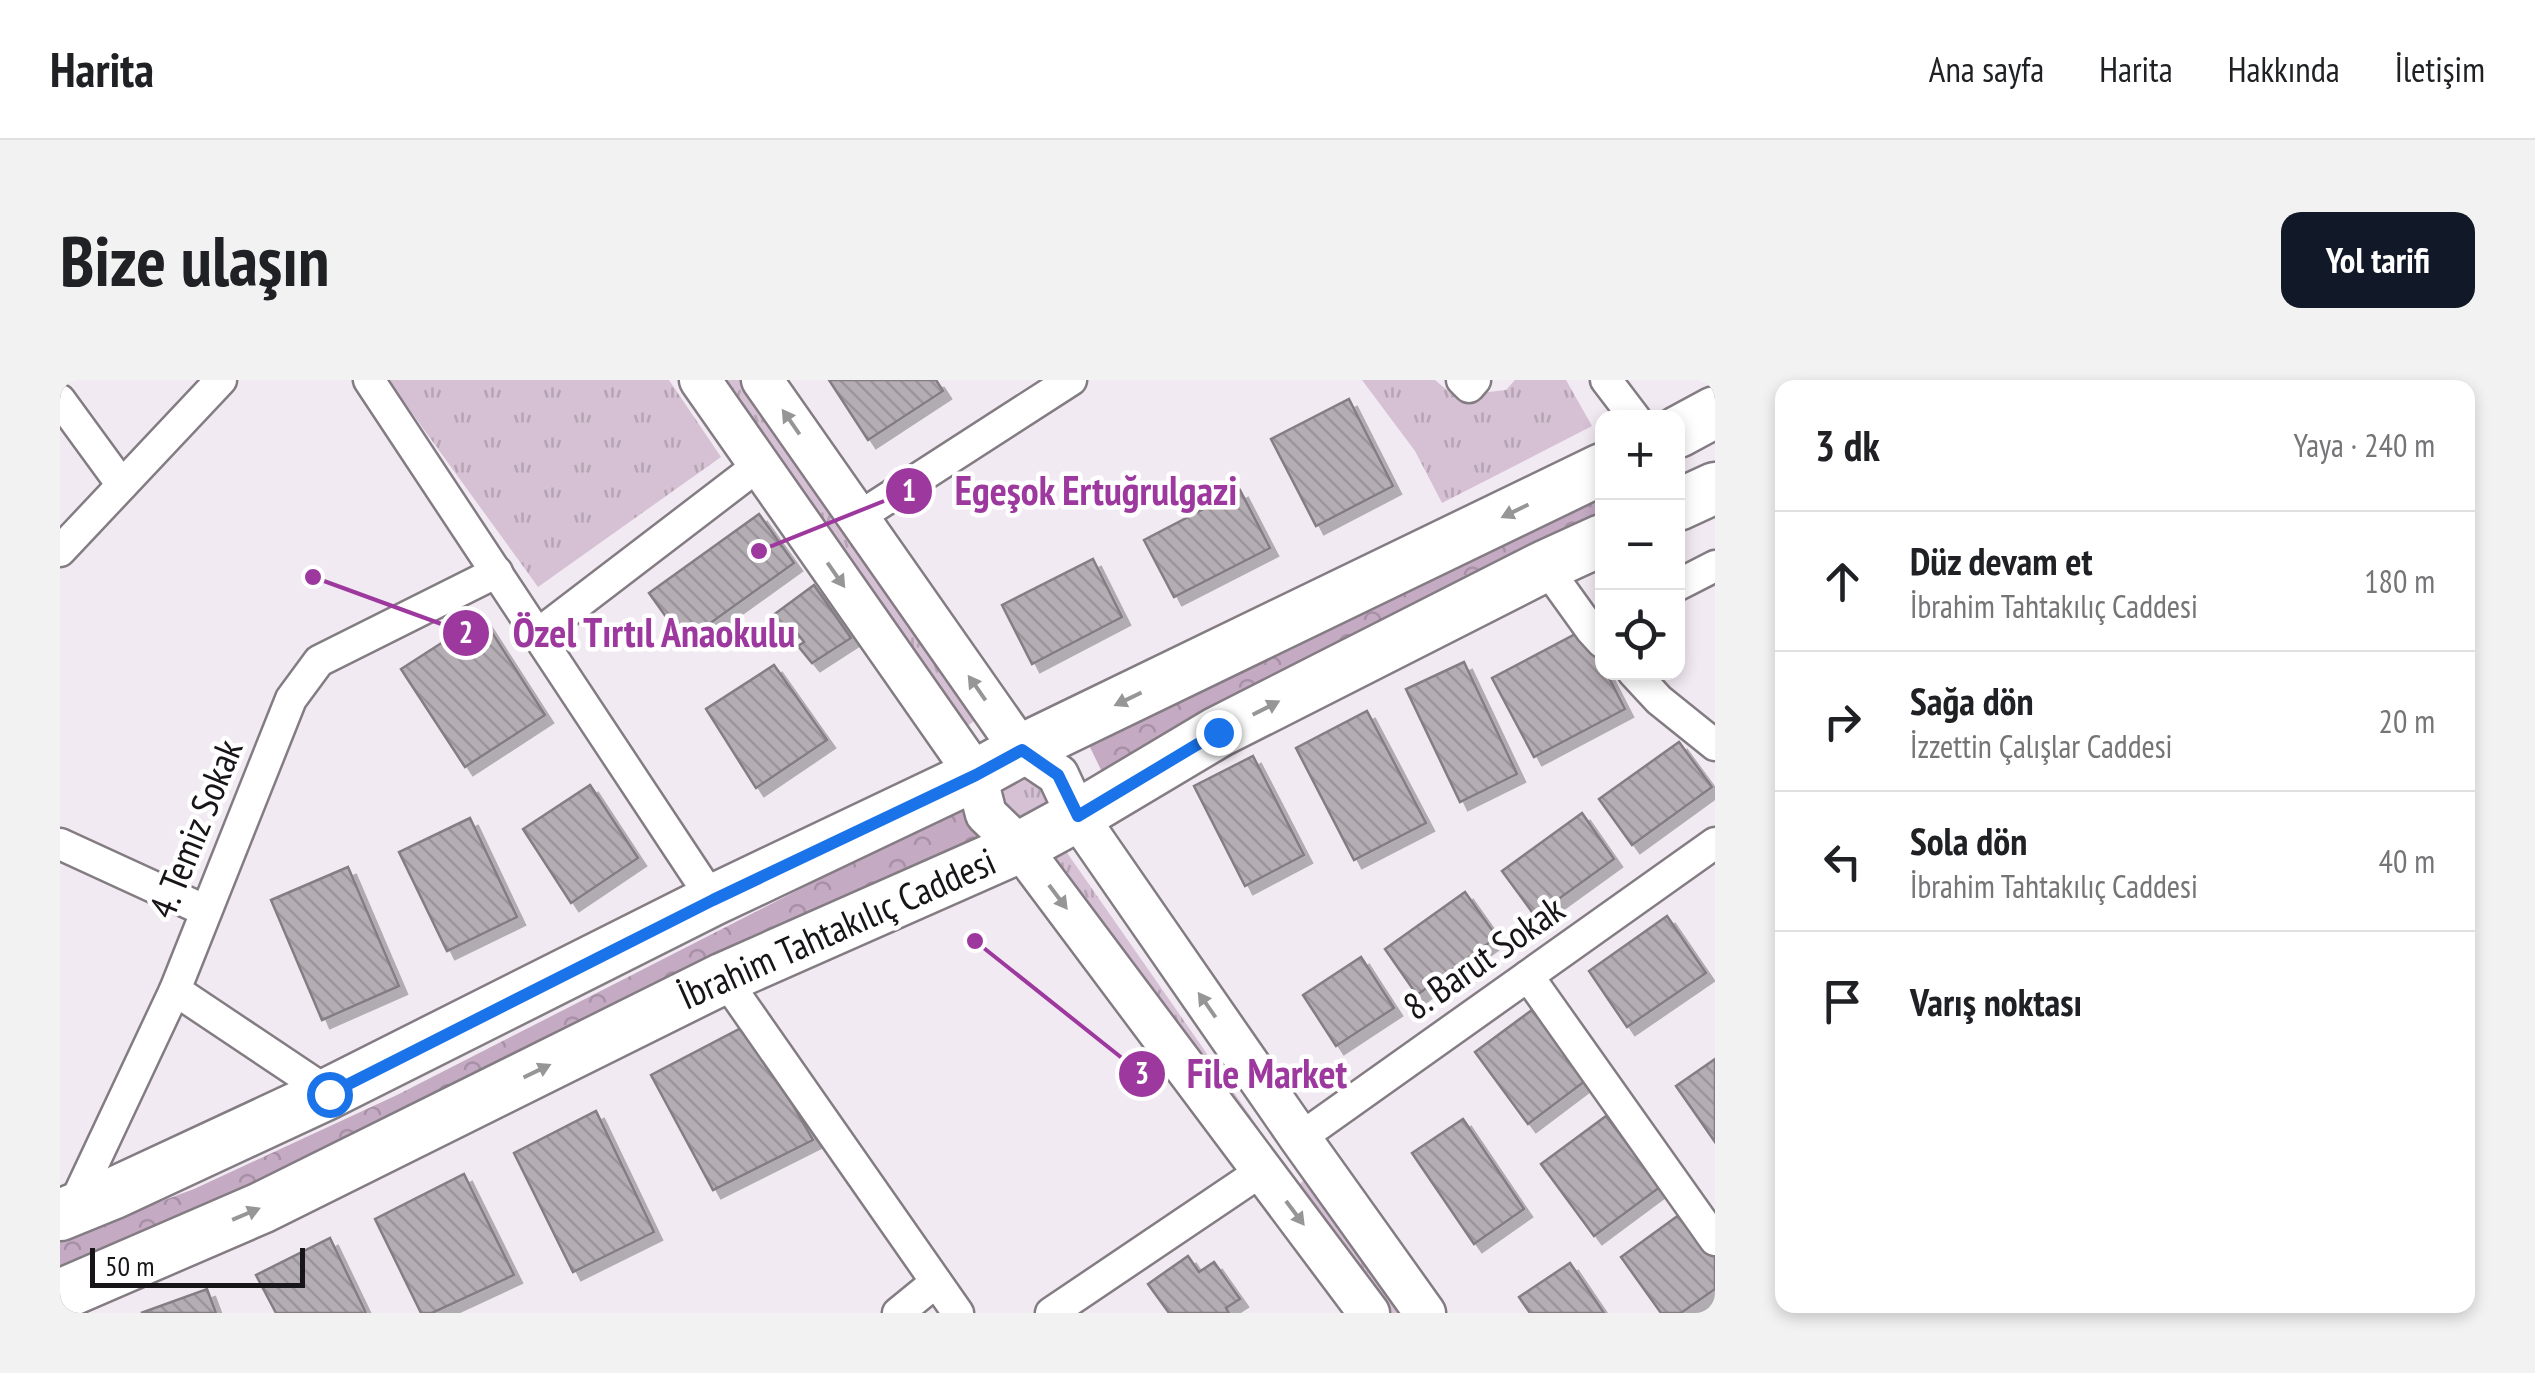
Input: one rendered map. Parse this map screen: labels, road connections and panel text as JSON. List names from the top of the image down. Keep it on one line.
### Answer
{"streets":{"main road":["İbrahim Tahtakılıç Caddesi"],"street":["4. Temiz Sokak","8. Barut Sokak"]},"crossings":[["4. Temiz Sokak","İbrahim Tahtakılıç Caddesi"]],"places":["Egeşok Ertuğrulgazi","Özel Tırtıl Anaokulu","File Market"],"scale_bar":"50 m","page":{"header":"Harita","nav":["Ana sayfa","Harita","Hakkında","İletişim"],"buttons":"Yol tarifi","title":"Bize ulaşın","heading":["3 dk","Yaya · 240 m"],"map_buttons":["+","−"],"list":[["Düz devam et","İbrahim Tahtakılıç Caddesi","180 m"],["Sağa dön","İzzettin Çalışlar Caddesi","20 m"],["Sola dön","İbrahim Tahtakılıç Caddesi","40 m"],"Varış noktası"],"scale":"50 m"}}
